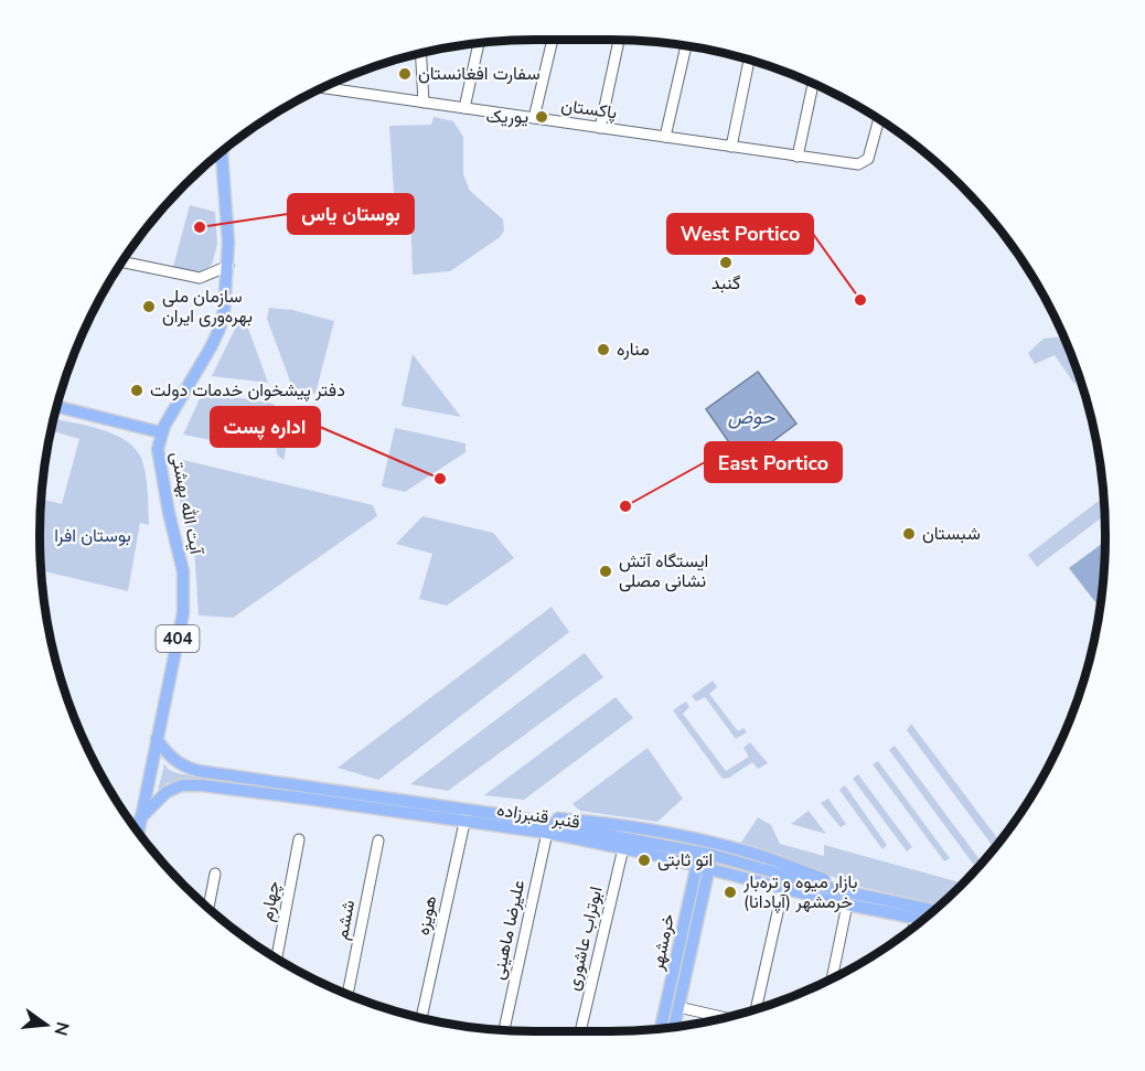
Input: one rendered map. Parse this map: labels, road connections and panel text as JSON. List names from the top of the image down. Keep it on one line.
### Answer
{"streets":{"main road":["آیت الله بهشتی","404","قنبر قنبرزاده","خرمشهر"],"street":["پاکستان","چهارم","هویزه","ششم","علیرضا ماهینی","ابوتراب عاشوری"]},"crossings":[["آیت الله بهشتی","قنبر قنبرزاده"],["قنبر قنبرزاده","هویزه"],["قنبر قنبرزاده","علیرضا ماهینی"],["قنبر قنبرزاده","ابوتراب عاشوری"],["قنبر قنبرزاده","خرمشهر"]],"water":["حوض"],"parks":["بوستان افرا"],"places":["سفارت افغانستان","یوریک","بوستان یاس","گنبد","West Portico","سازمان ملی بهره‌وری ایران","مناره","دفتر پیشخوان خدمات دولت","اداره پست","East Portico","شبستان","ایستگاه آتش نشانی مصلی","اتو ثابتی","بازار میوه و تره‌بار خرمشهر (آپادانا)"],"north":"right"}
